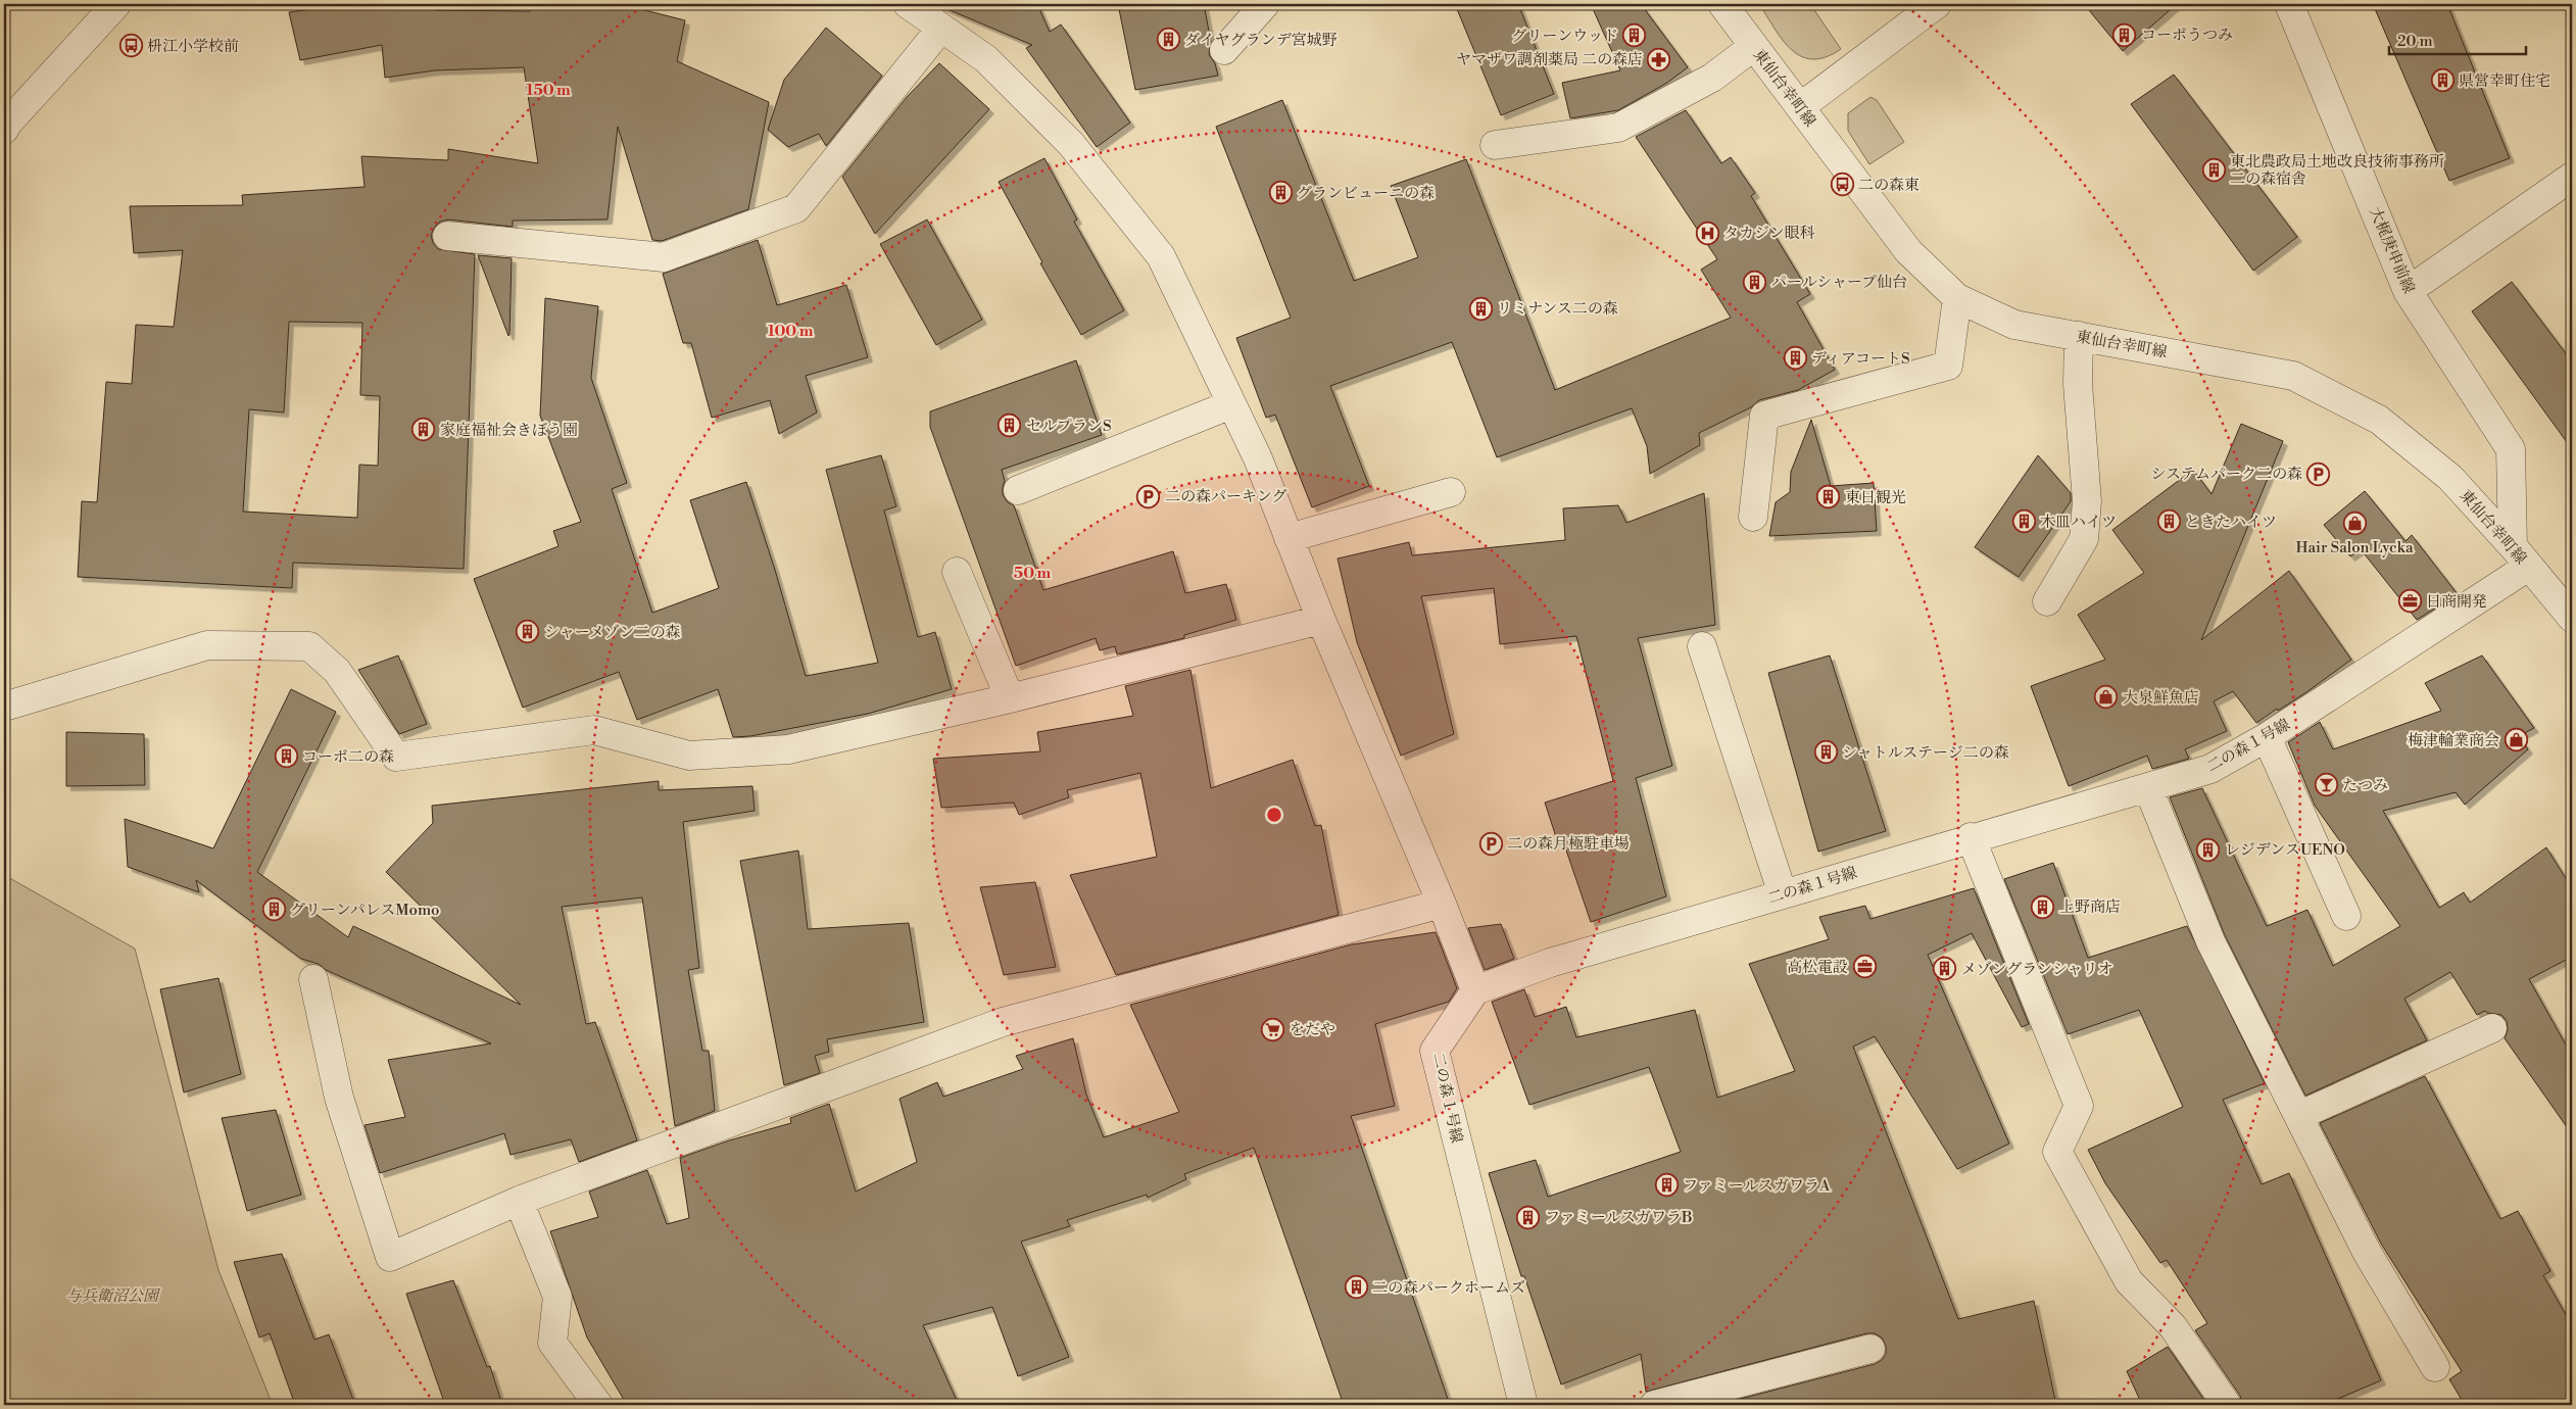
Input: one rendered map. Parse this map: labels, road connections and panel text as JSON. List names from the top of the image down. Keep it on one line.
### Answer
{"streets":{"street":["東仙台幸町線","大梶庚申前線","二の森１号線"]},"crossings":[["東仙台幸町線","大梶庚申前線"],["東仙台幸町線","二の森１号線"],["大梶庚申前線","二の森１号線"]],"parks":["与兵衛沼公園"],"places":{"building":["コーポうつみ","グリーンウッド","ダイヤグランデ宮城野","県営幸町住宅","東北農政局土地改良技術事務所 二の森宿舎","グランビューニの森","パールシャープ仙台","リミナンス二の森","ディアコートS","セルプランS","家庭福祉会きぼう園","東日観光","木皿ハイツ","ときたハイツ","シャーメゾン二の森","シャトルステージ二の森","コーポ二の森","レジデンスUENO","上野商店","グリーンパレスMomo","メゾングランシャリオ","ファミールスガワラA","ファミールスガワラB","二の森パークホームズ"],"bus stop":["枡江小学校前","二の森東"],"pharmacy":["ヤマザワ調剤薬局 二の森店"],"hospital":["タカジン眼科"],"parking":["システムパーク二の森","二の森パーキング","二の森月極駐車場"],"shop":["Hair Salon Lycka","大泉鮮魚店","梅津輪業商会"],"office":["日商開発","高松電設"],"bar":["たつみ"],"supermarket":["をだや"]},"scale_bar":"20 m","rings":["150 m","100 m","50 m"]}
